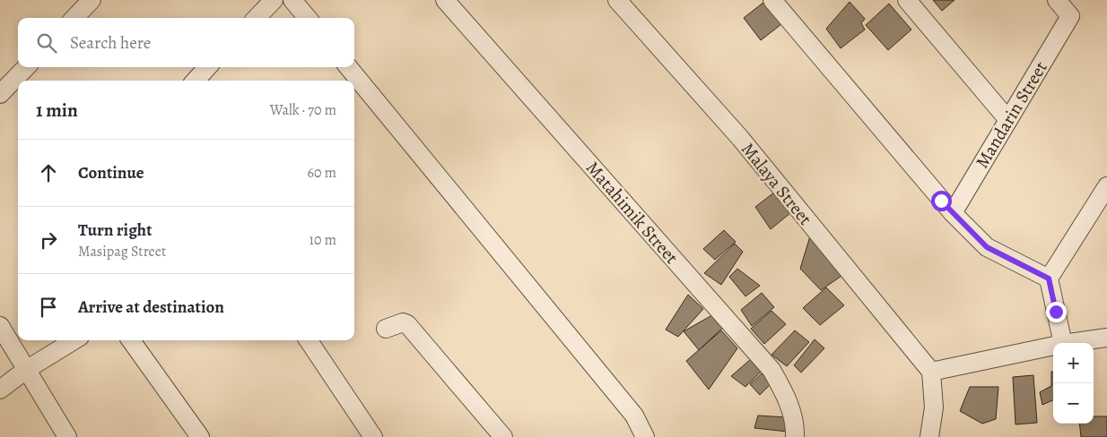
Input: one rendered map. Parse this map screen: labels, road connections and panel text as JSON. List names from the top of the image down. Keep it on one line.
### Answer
{"streets":{"street":["Mandarin Street","Malaya Street","Matahimik Street"]},"page":{"search":"Search here","heading":["1 min","Walk · 70 m"],"list":[["Continue","60 m"],["Turn right","Masipag Street","10 m"],"Arrive at destination"],"map_buttons":["+","−"]}}
